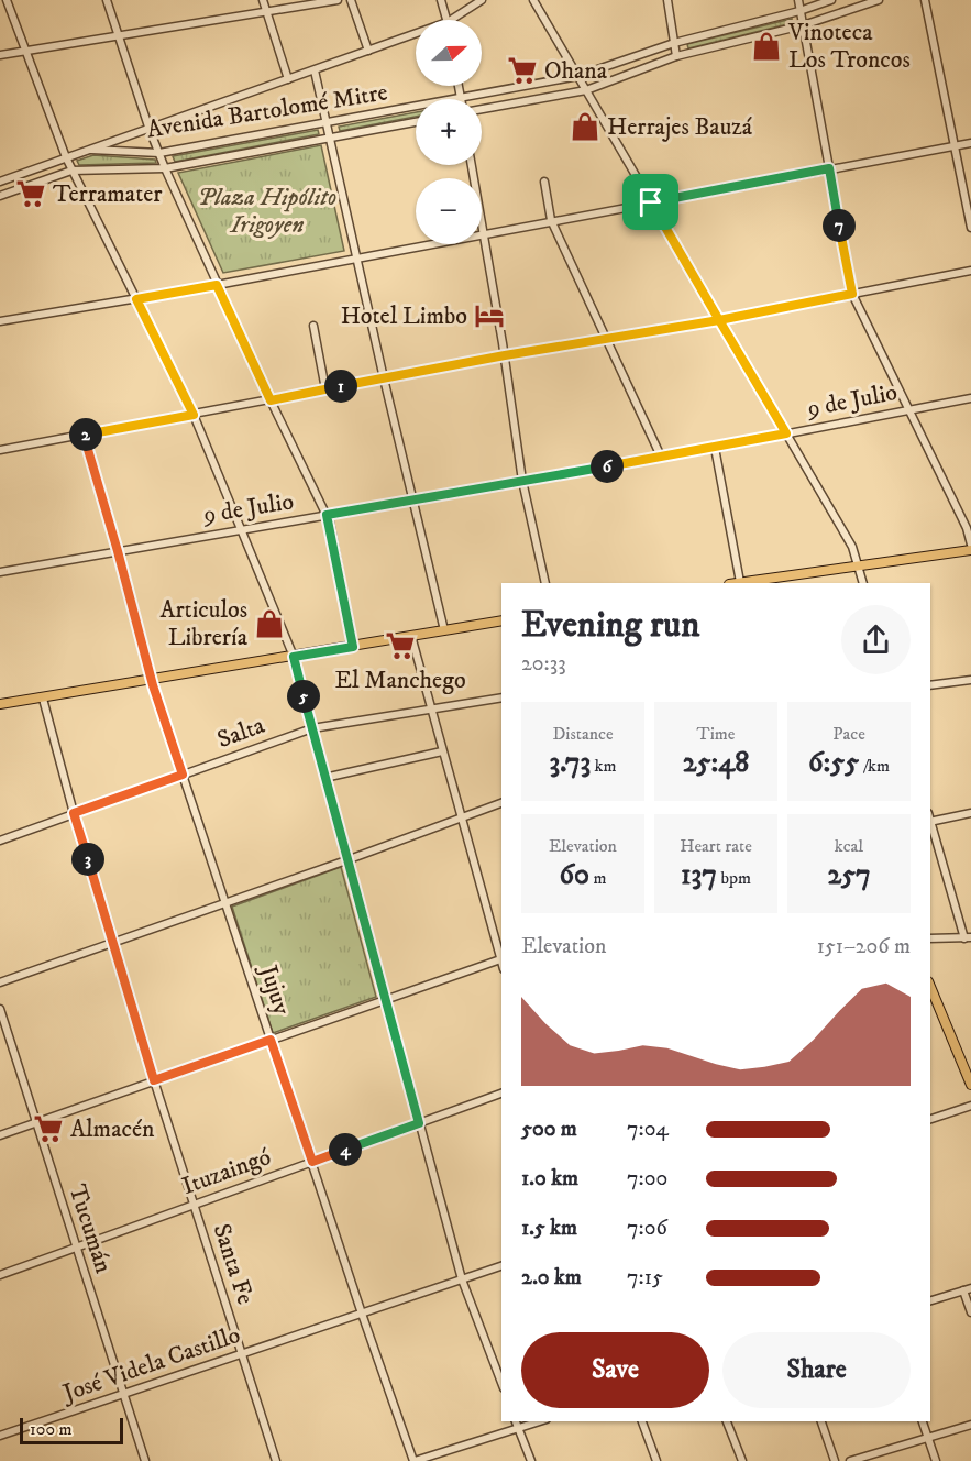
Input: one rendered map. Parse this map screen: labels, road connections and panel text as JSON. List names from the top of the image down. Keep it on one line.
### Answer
{"streets":{"street":["Avenida Bartolomé Mitre","9 de Julio","Salta","Jujuy","Ituzaingó","Tucumán","Santa Fe","José Videla Castillo"]},"crossings":[["9 de Julio","Jujuy"],["Salta","Jujuy"],["Salta","Santa Fe"],["Jujuy","Ituzaingó"],["Jujuy","José Videla Castillo"],["Ituzaingó","Tucumán"],["Ituzaingó","Santa Fe"],["Tucumán","José Videla Castillo"],["Santa Fe","José Videla Castillo"]],"parks":["Plaza Hipólito Irigoyen"],"places":{"shop":["Vinoteca Los Troncos","Herrajes Bauzá","Articulos Librería"],"supermarket":["Ohana","Terramater","El Manchego","Almacén"],"hotel":["Hotel Limbo"]},"scale_bar":"100 m","north":"right","page":{"map_buttons":["+","−"],"pins":["7","1","2","6","5","3","4"],"heading":["Evening run","20:33"],"stats":[["Distance","3.73 km"],["Time","25:48"],["Pace","6:55 /km"],["Elevation","60 m"],["Heart rate","137 bpm"],["kcal","257"]],"chart":["Elevation","151–206 m"],"list":[{"name":"500 m","note":"7:04"},{"name":"1.0 km","note":"7:00"},{"name":"1.5 km","note":"7:06"},{"name":"2.0 km","note":"7:15"}],"buttons":["Save","Share"],"scale":"100 m"}}
